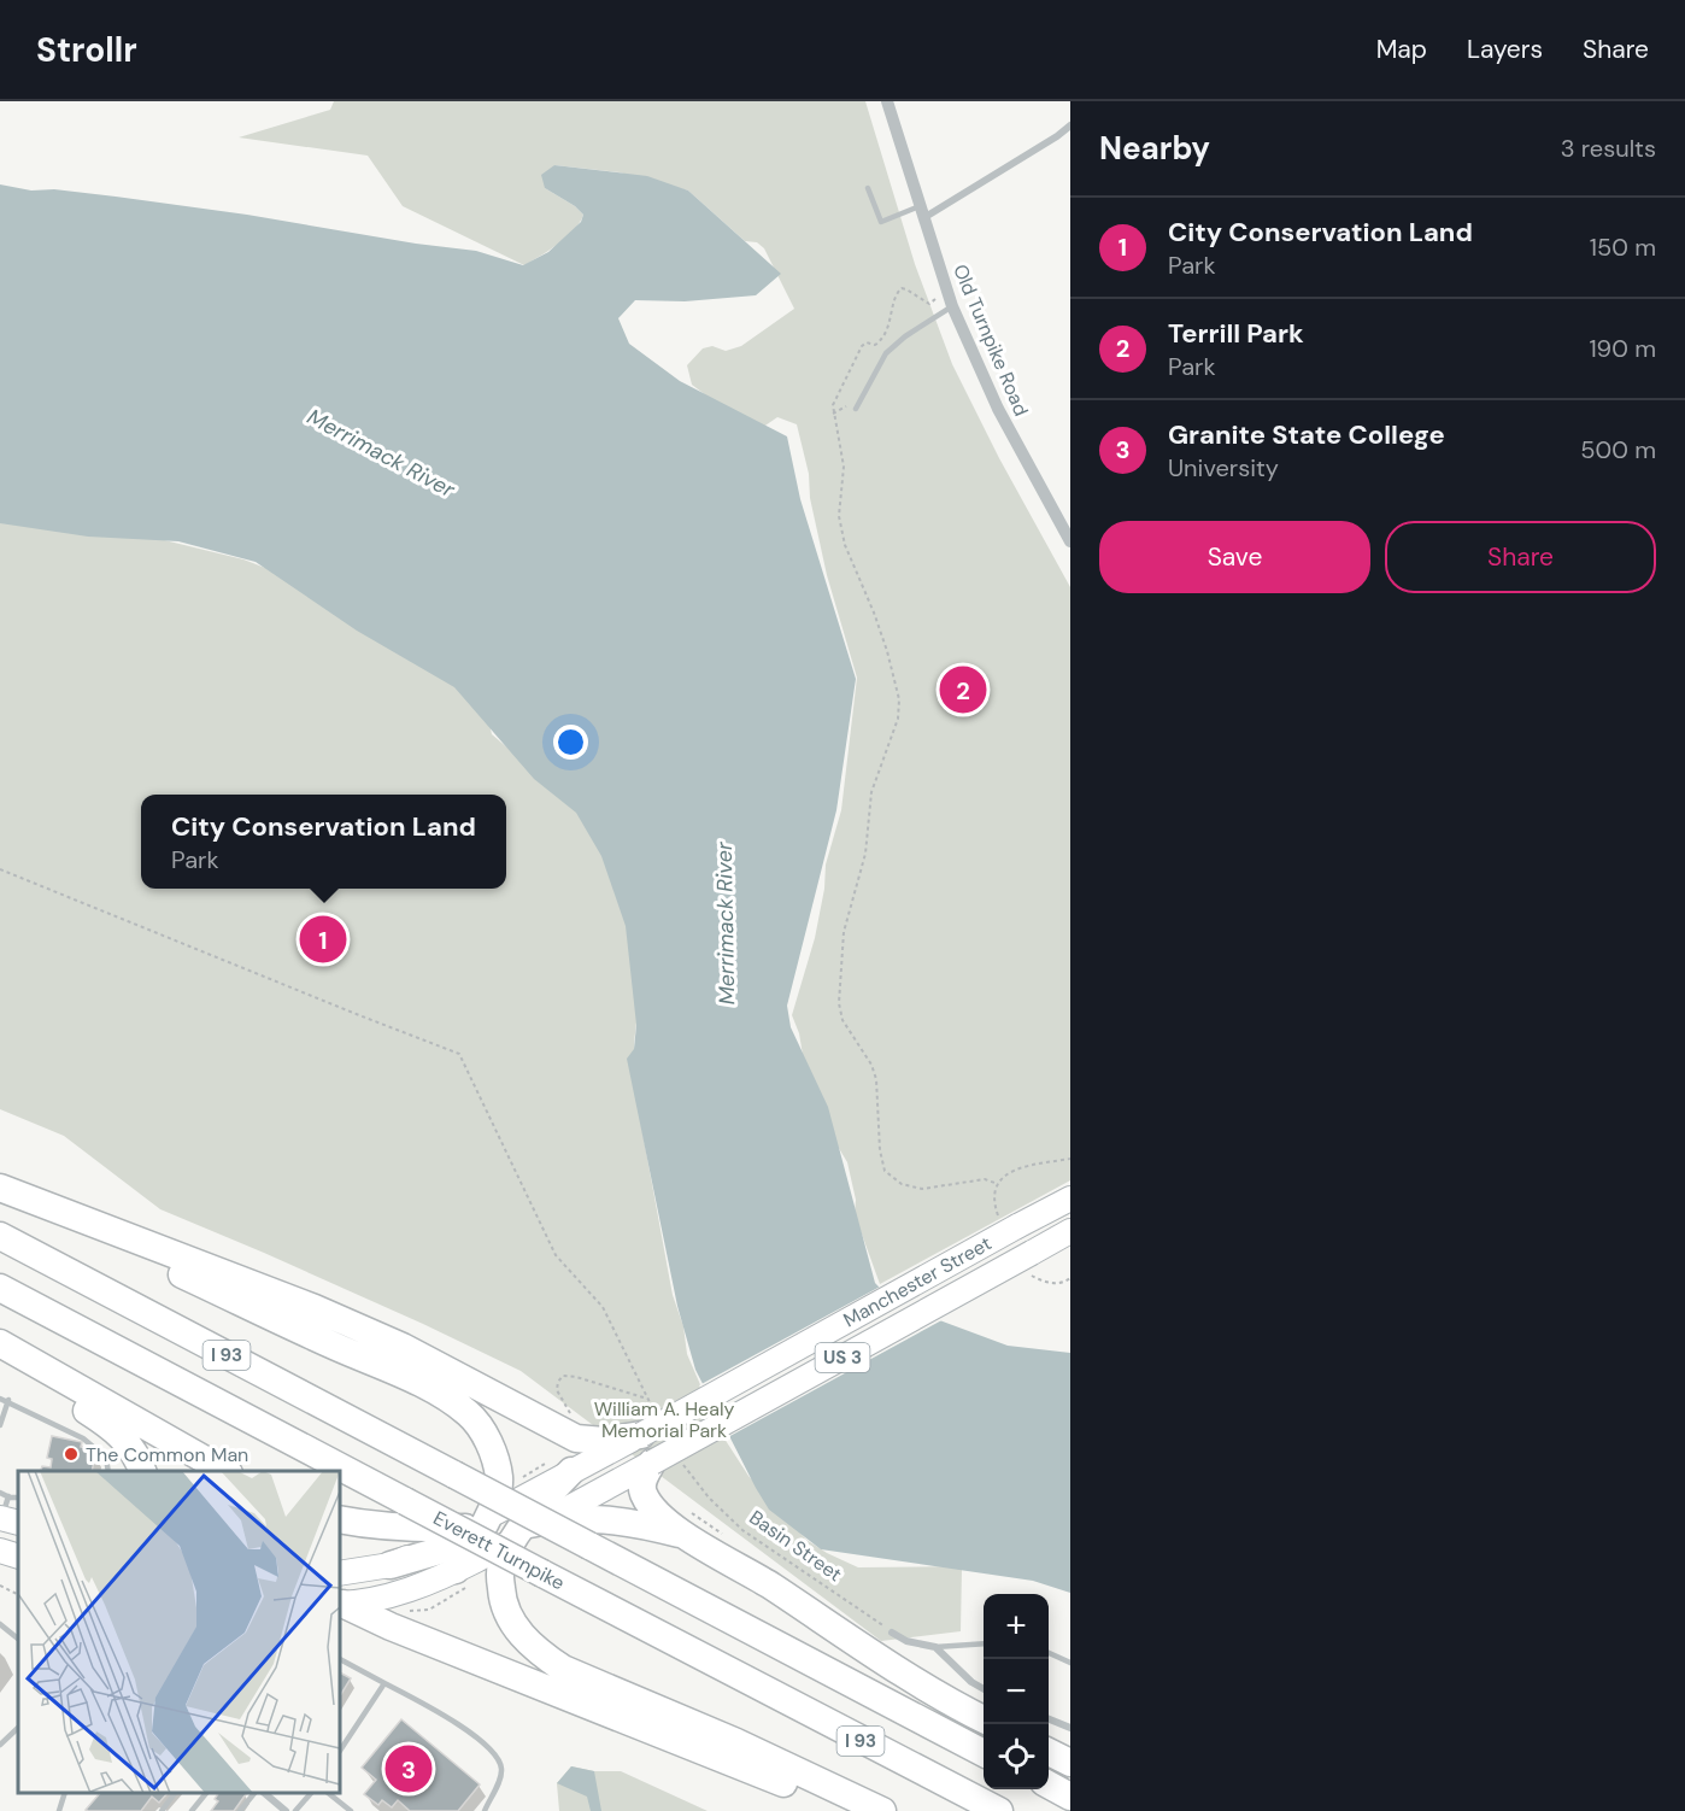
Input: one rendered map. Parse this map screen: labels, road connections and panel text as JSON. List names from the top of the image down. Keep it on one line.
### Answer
{"streets":{"highway":["I 93","Everett Turnpike"],"main road":["Manchester Street","US 3"],"street":["Old Turnpike Road"],"path":["Basin Street"]},"water":["Merrimack River"],"parks":["William A. Healy Memorial Park"],"places":["The Common Man"],"page":{"header":"Strollr","nav":["Map","Layers","Share"],"heading":["Nearby","3 results"],"list":[{"mark":"1","name":"City Conservation Land","note":"Park","value":"150 m"},{"mark":"2","name":"Terrill Park","note":"Park","value":"190 m"},{"mark":"3","name":"Granite State College","note":"University","value":"500 m"}],"buttons":["Save","Share"],"pins":["2","1","3"],"popup":["City Conservation Land","Park"],"map_buttons":["+","−"]}}
